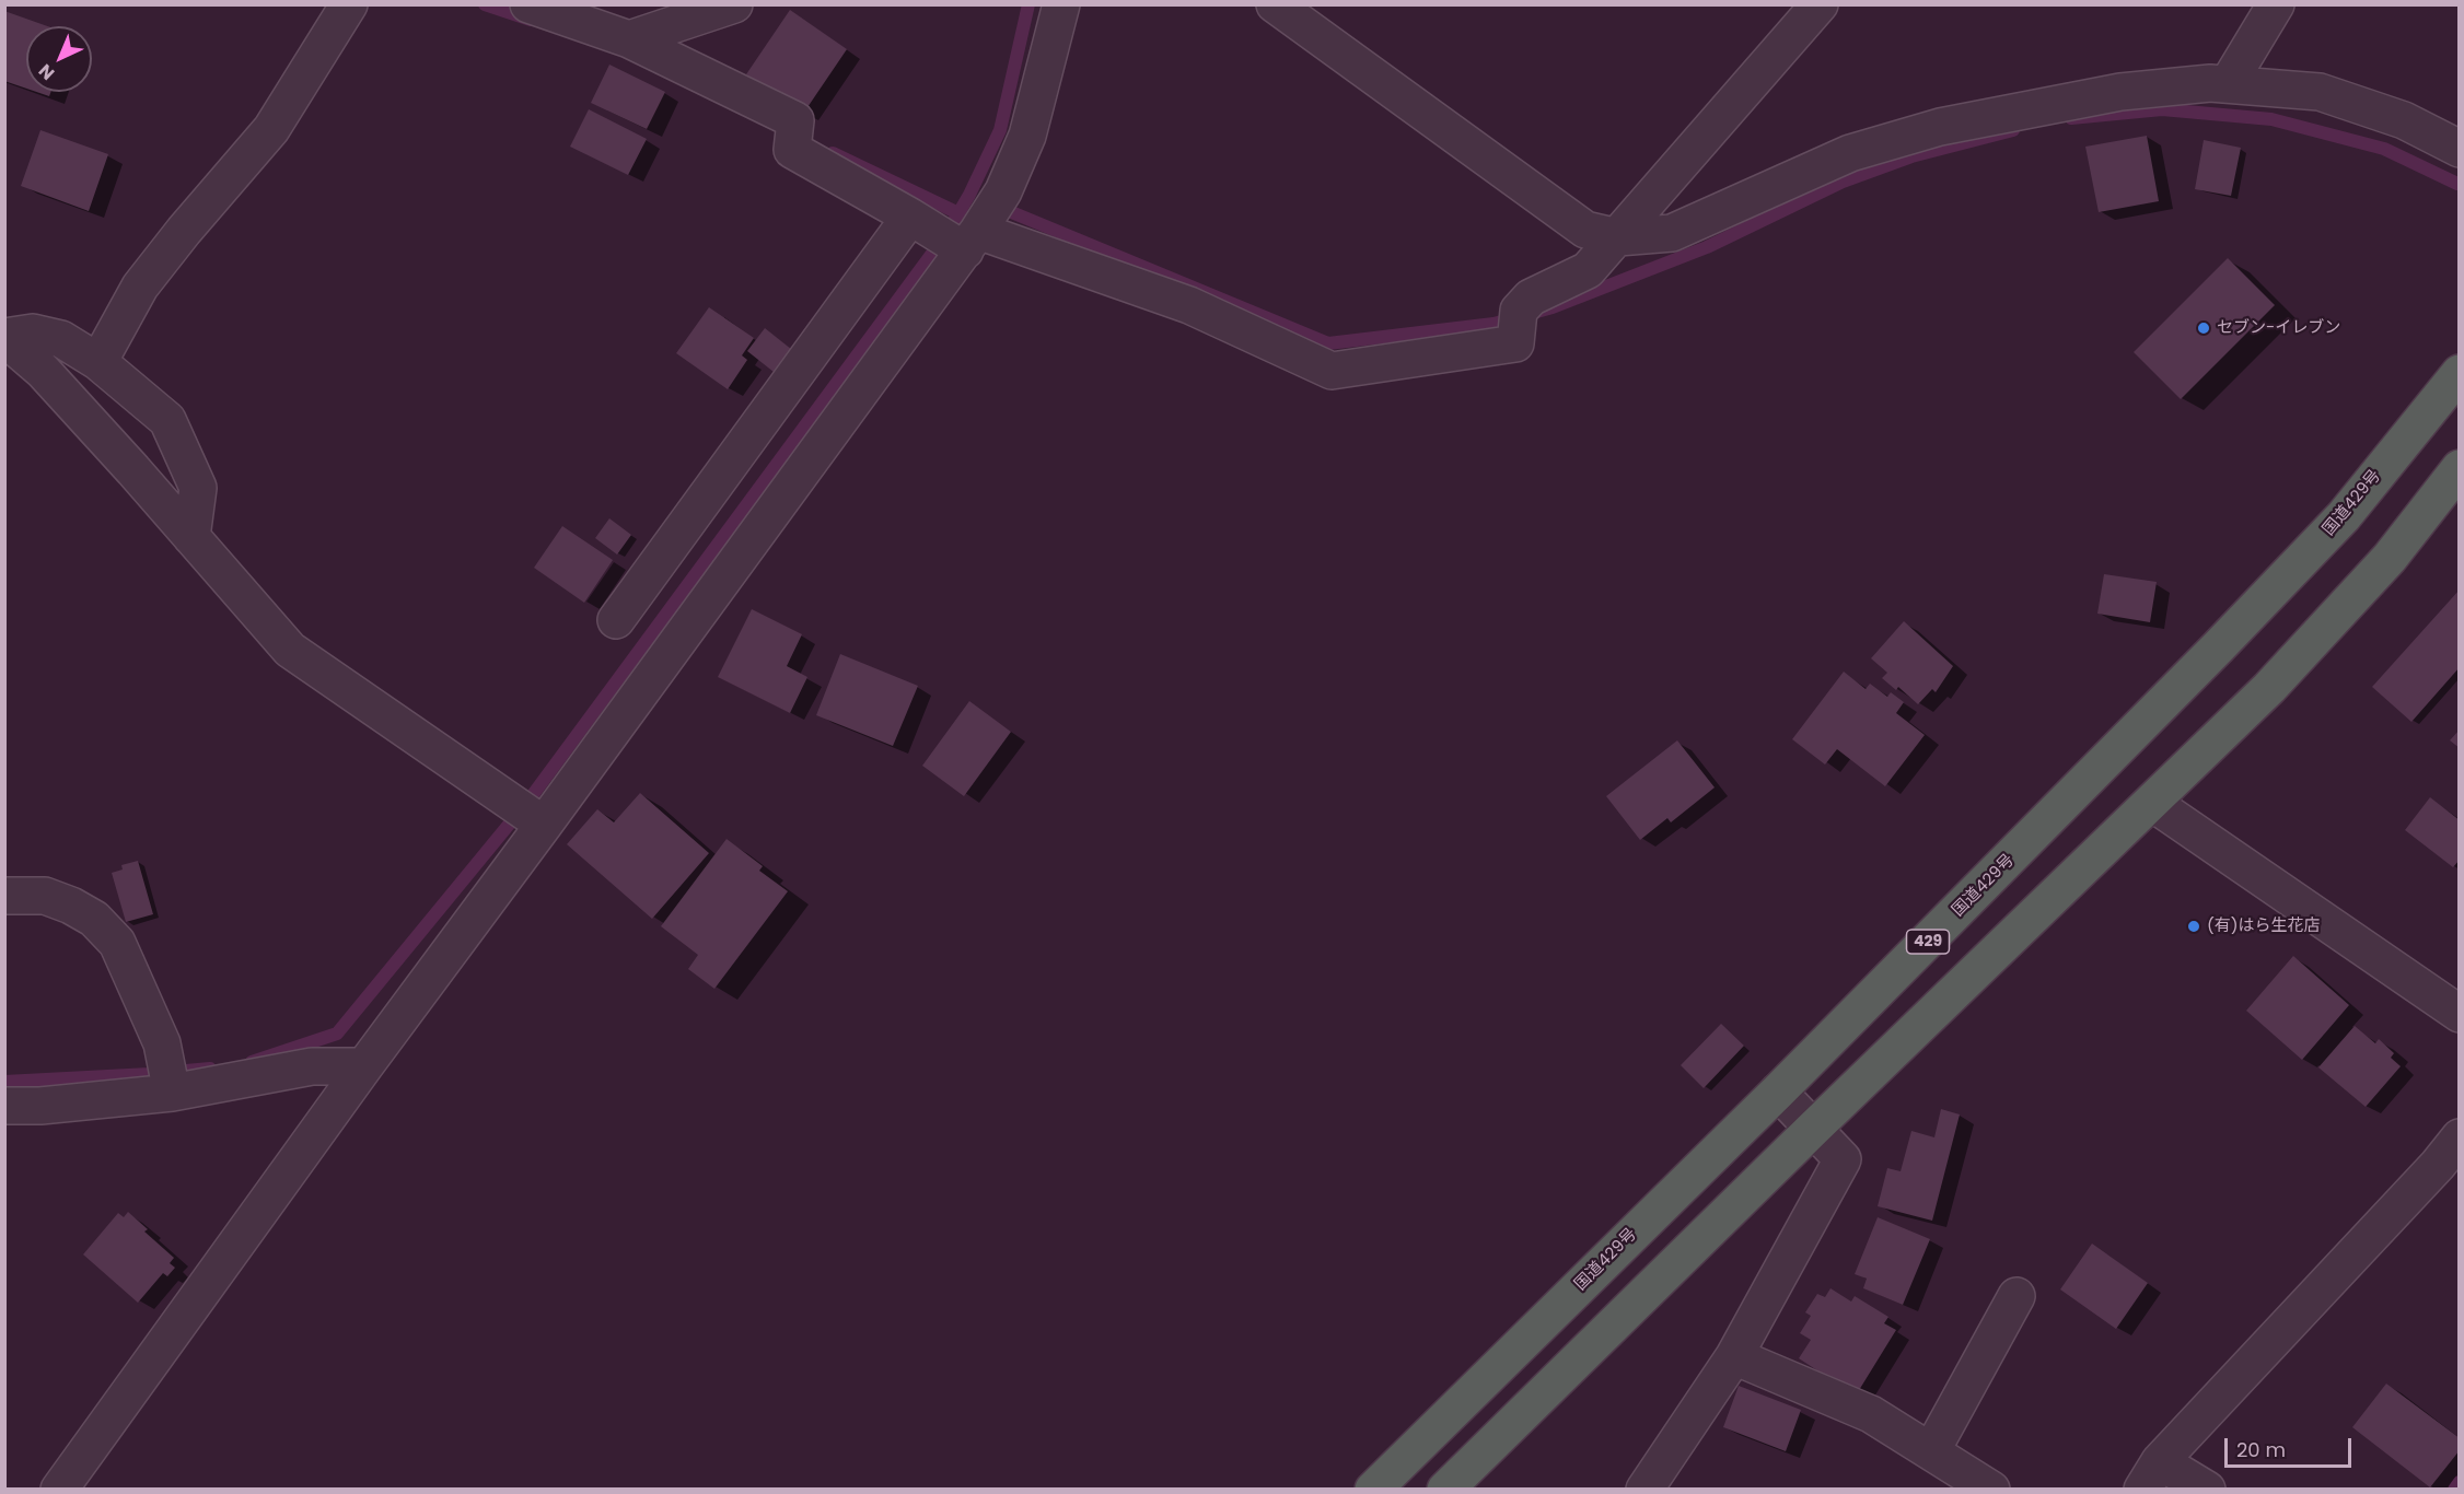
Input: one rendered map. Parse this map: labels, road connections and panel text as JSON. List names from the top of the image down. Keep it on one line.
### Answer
{"streets":{"highway":["国道429号","429"]},"places":["セブン-イレブン","(有)はら生花店"],"scale_bar":"20 m","north":"bottom left"}
